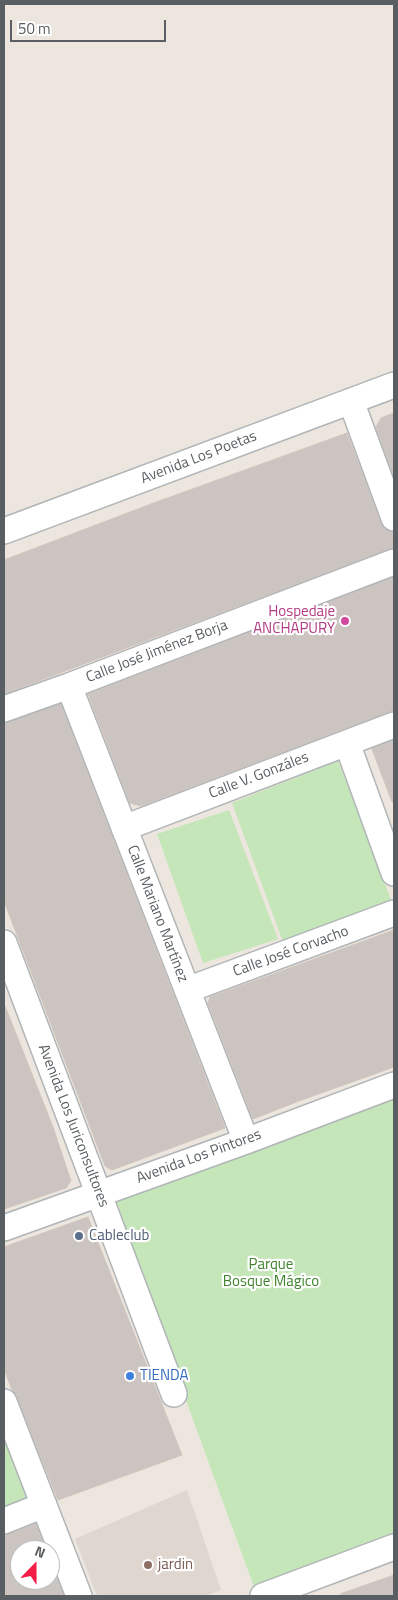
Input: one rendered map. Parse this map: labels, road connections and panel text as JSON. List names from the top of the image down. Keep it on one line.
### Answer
{"streets":{"street":["Avenida Los Poetas","Calle José Jiménez Borja","Calle V. Gonzáles","Calle Mariano Martínez","Calle José Corvacho","Avenida Los Juriconsultores","Avenida Los Pintores"]},"crossings":[["Calle José Jiménez Borja","Calle Mariano Martínez"],["Calle V. Gonzáles","Calle Mariano Martínez"],["Calle Mariano Martínez","Calle José Corvacho"],["Calle Mariano Martínez","Avenida Los Pintores"],["Avenida Los Juriconsultores","Avenida Los Pintores"]],"parks":["Parque Bosque Mágico"],"places":["Hospedaje ANCHAPURY","Cableclub","TIENDA","jardin"],"scale_bar":"50 m","north":"top"}
